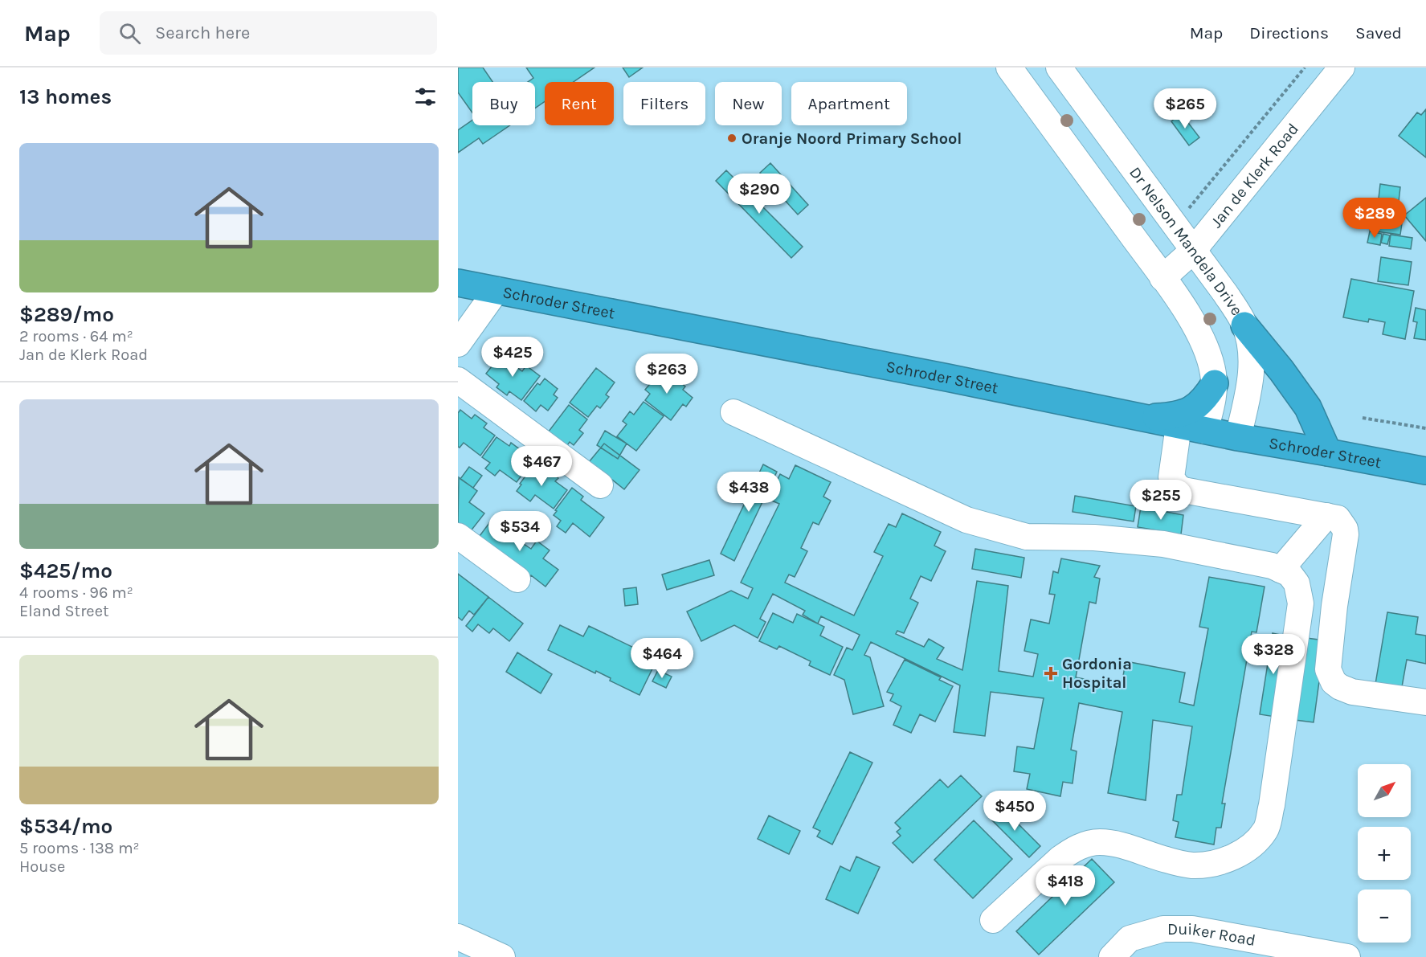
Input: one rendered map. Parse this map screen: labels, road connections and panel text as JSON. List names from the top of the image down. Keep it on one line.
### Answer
{"streets":{"highway":["Schroder Street"],"street":["Jan de Klerk Road","Dr Nelson Mandela Drive","Duiker Road"]},"crossings":[["Jan de Klerk Road","Dr Nelson Mandela Drive"],["Dr Nelson Mandela Drive","Schroder Street"]],"places":{"other":["Oranje Noord Primary School"],"health":["Gordonia Hospital"]},"north":"top right","page":{"header":"Map","search":"Search here","nav":["Map","Directions","Saved"],"heading":"13 homes","chip":["Buy","Rent","Filters","New","Apartment"],"price":["$265","$290","$289","$425","$263","$467","$438","$255","$534","$328","$464","$450","$418"],"list":[{"name":"$289/mo","note":"2 rooms · 64 m² · Jan de Klerk Road"},{"name":"$425/mo","note":"4 rooms · 96 m² · Eland Street"},{"name":"$534/mo","note":"5 rooms · 138 m² · House"}],"map_buttons":["+","−"]}}
